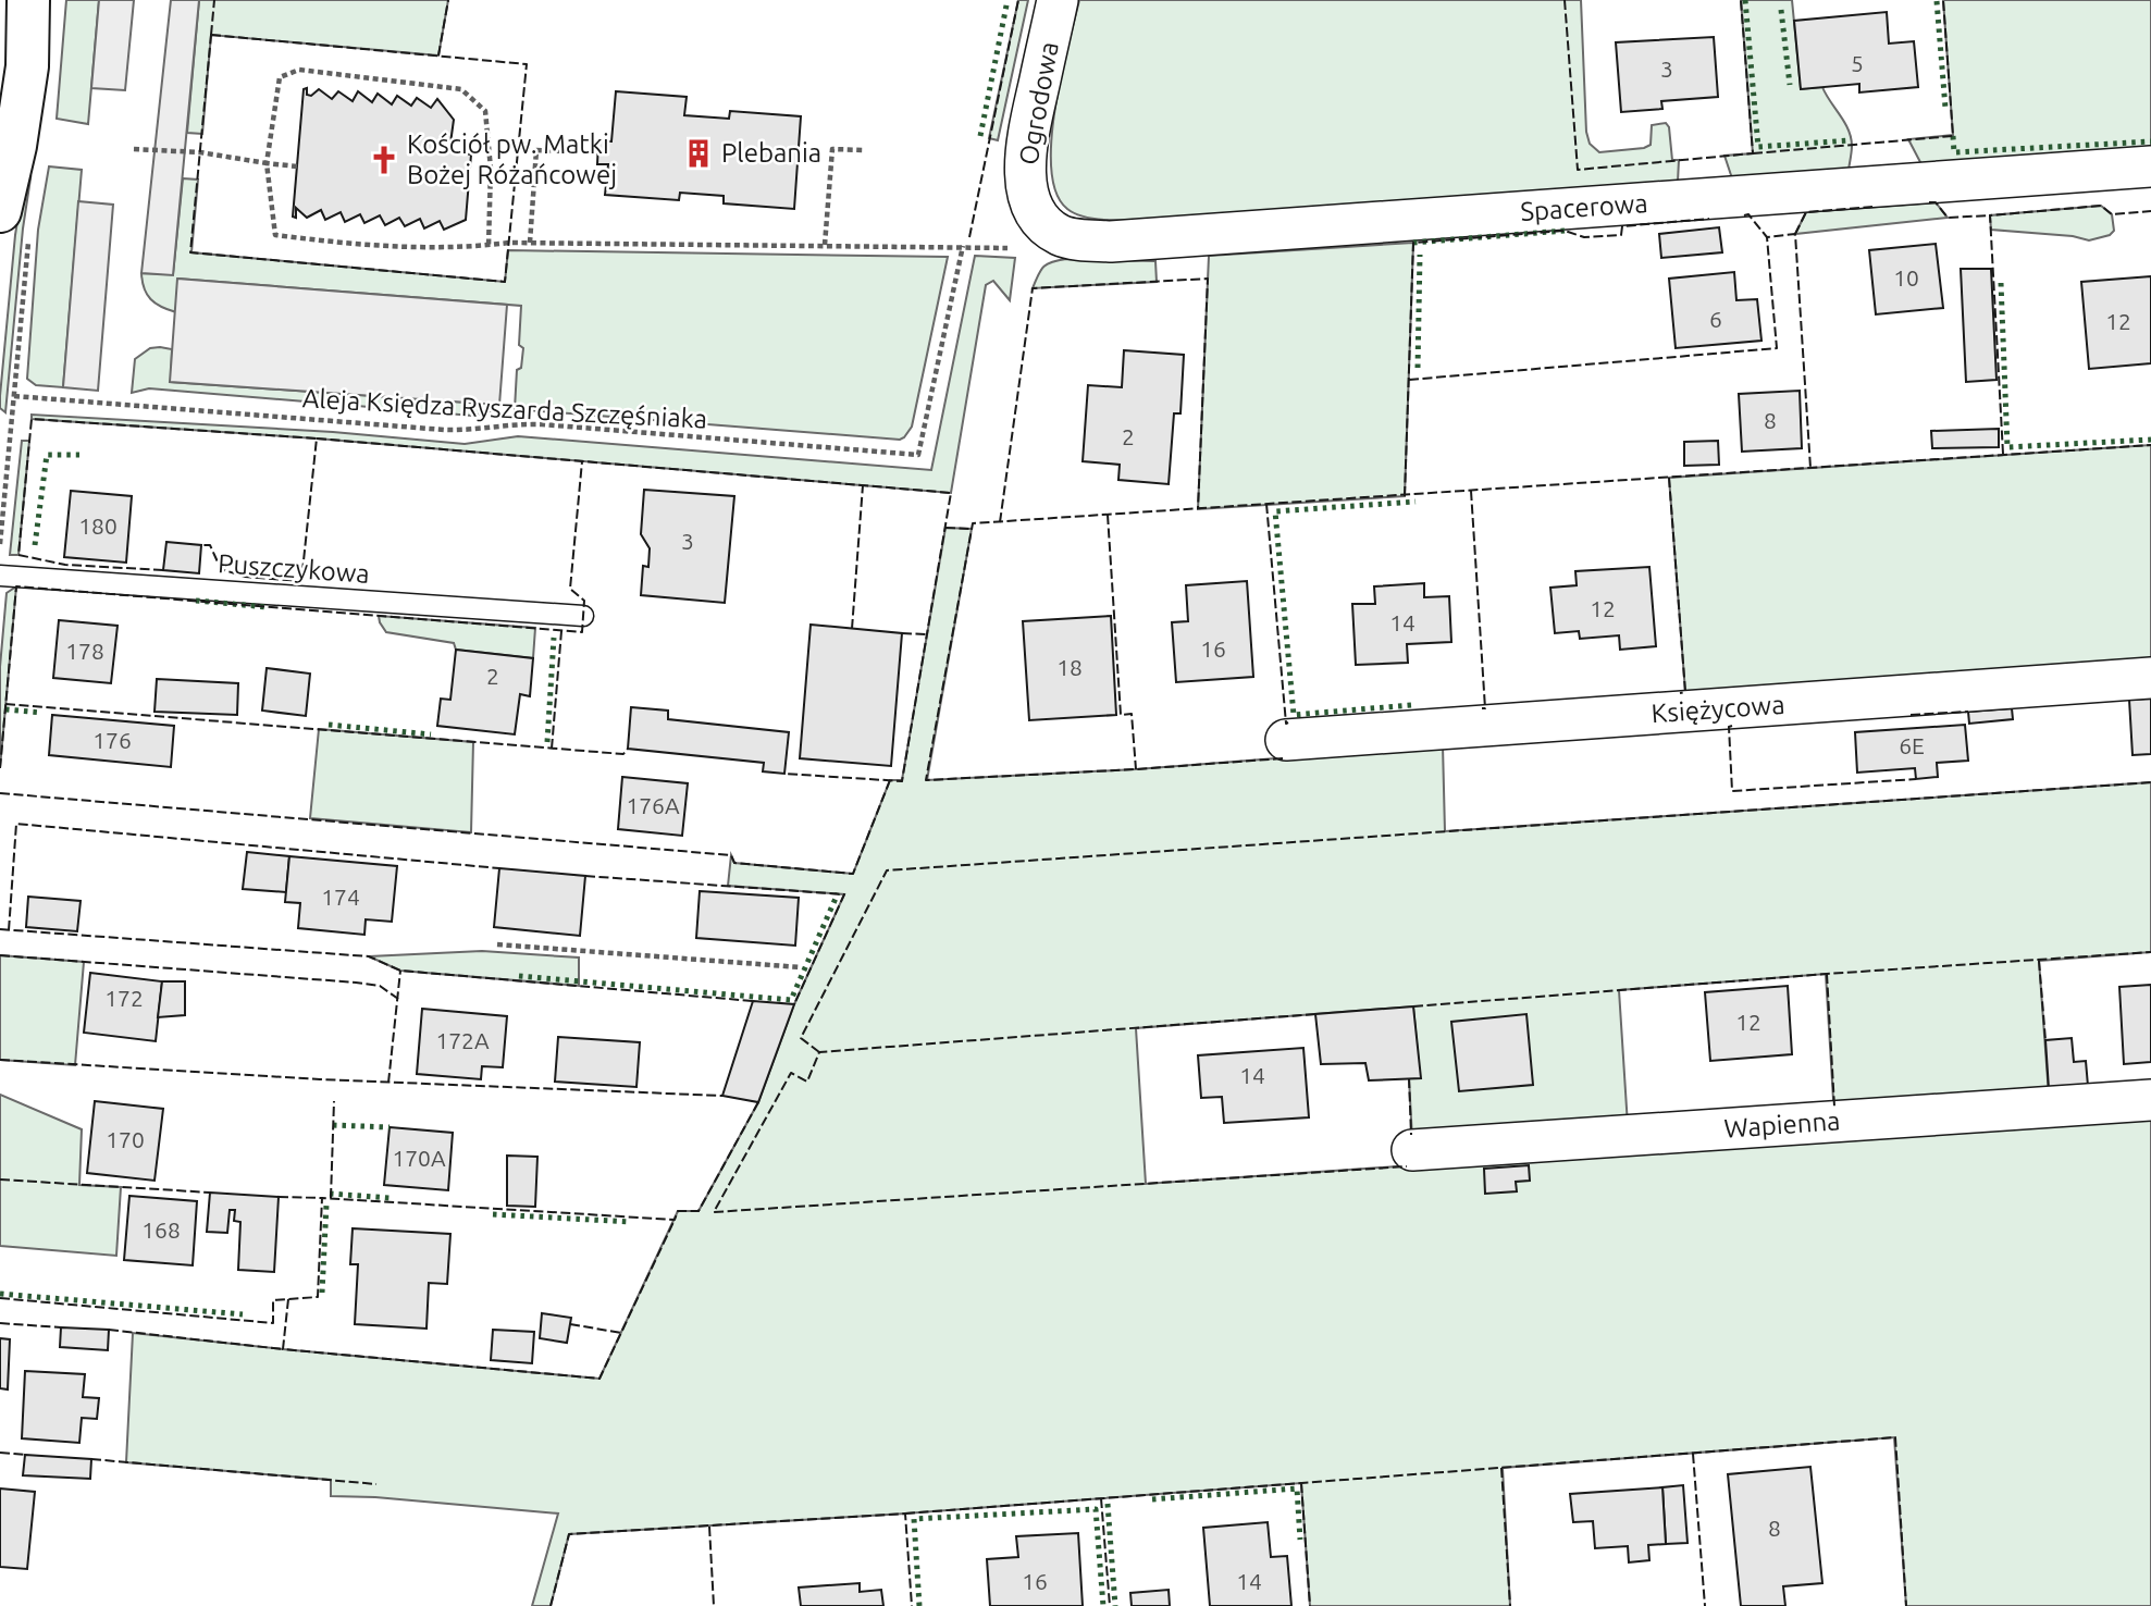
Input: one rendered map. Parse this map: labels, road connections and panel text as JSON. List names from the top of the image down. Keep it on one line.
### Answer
{"streets":{"street":["Ogrodowa","Spacerowa","Księżycowa","Wapienna"],"lane":["Puszczykowa"],"path":["Aleja Księdza Ryszarda Szczęśniaka"]},"crossings":[["Ogrodowa","Spacerowa"]],"places":{"building":["Plebania"],"church":["Kościół pw. Matki Bożej Różańcowej"]},"house_numbers":["5","3","10","6","12","8","2","180","3","12","14","16","178","18","2","176","6E","176A","174","172","12","172A","14","170","170A","168","8","16","14"]}
